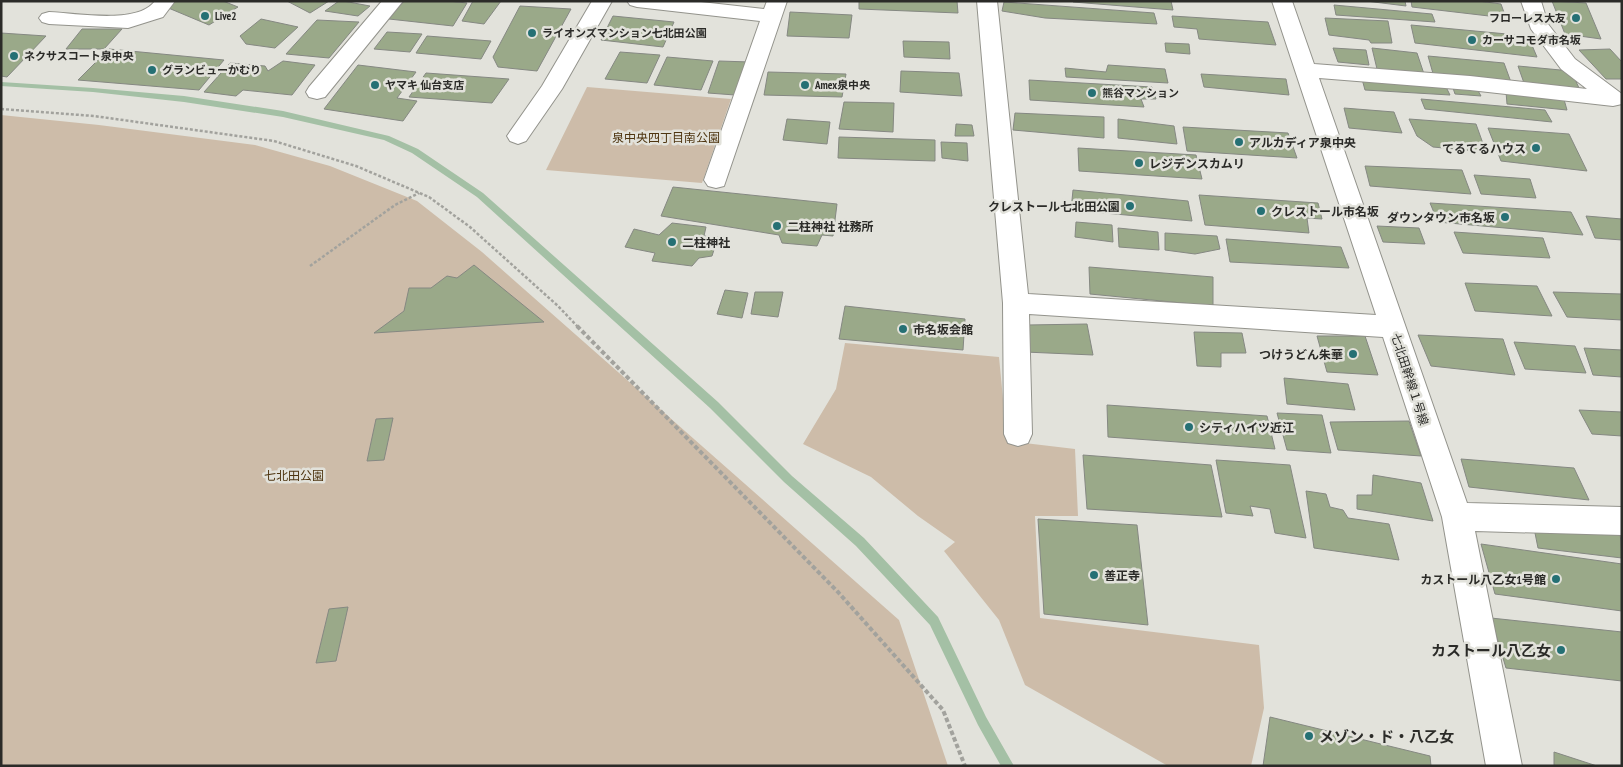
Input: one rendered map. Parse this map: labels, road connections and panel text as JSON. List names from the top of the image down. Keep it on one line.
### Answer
{"streets":{"street":["七北田幹線１号線"]},"parks":["泉中央四丁目南公園","七北田公園"],"places":["Live2","フローレス大友","ライオンズマンション七北田公園","カーサコモダ市名坂","ネクサスコート泉中央","グランビューかむり","ヤマキ 仙台支店","Amex泉中央","熊谷マンション","アルカディア泉中央","てるてるハウス","レジデンスカムリ","クレストール七北田公園","クレストール市名坂","ダウンタウン市名坂","二柱神社 社務所","二柱神社","市名坂会館","つけうどん朱華","シティハイツ近江","善正寺","カストール八乙女1号館","カストール八乙女","メゾン・ド・八乙女"]}
